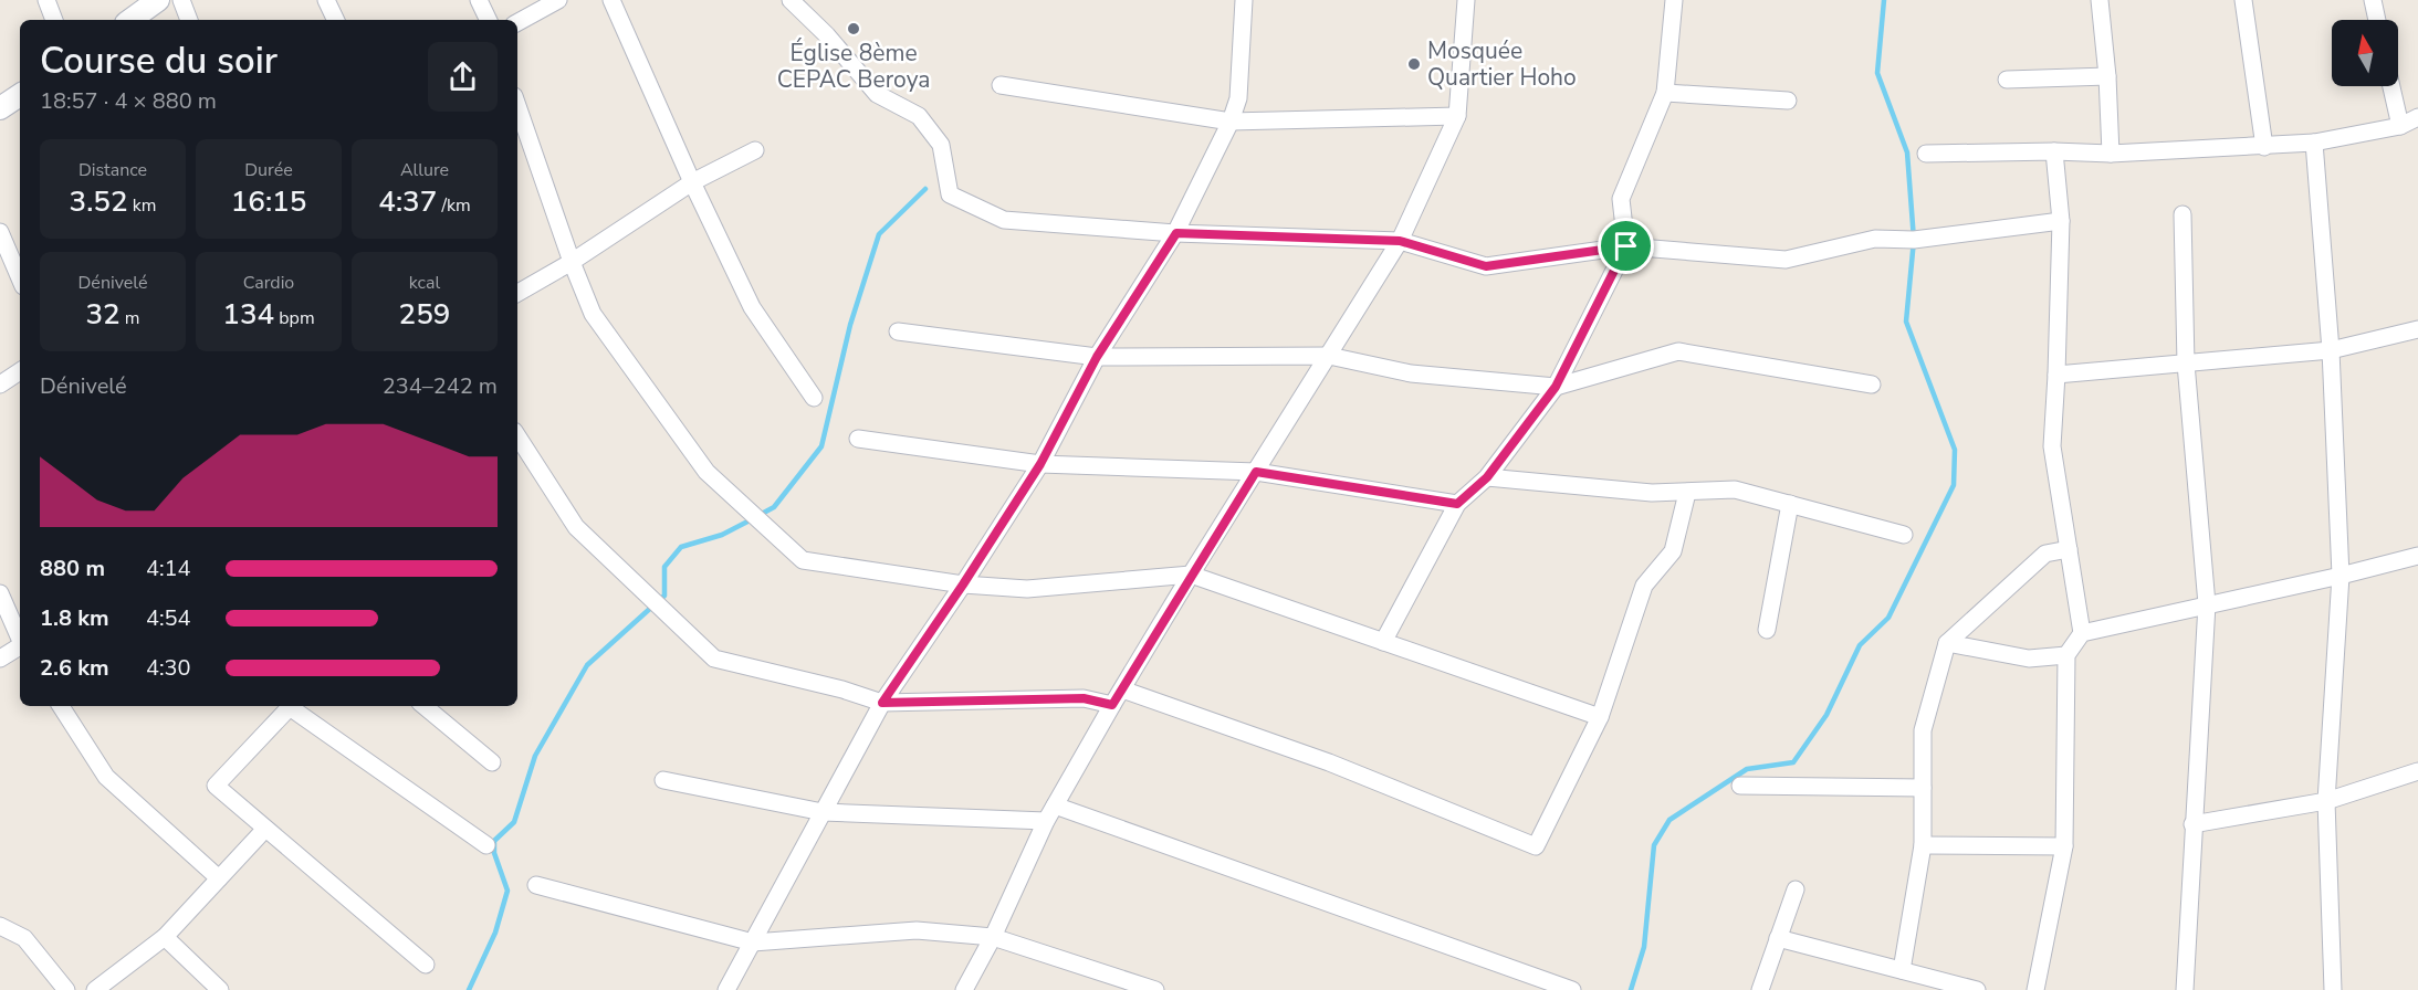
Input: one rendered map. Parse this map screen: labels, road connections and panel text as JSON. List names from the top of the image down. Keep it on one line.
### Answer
{"places":["Église 8ème CEPAC Beroya","Mosquée Quartier Hoho"],"north":"top","page":{"heading":["Course du soir","18:57 · 4 × 880 m"],"stats":[["Distance","3.52 km"],["Durée","16:15"],["Allure","4:37 /km"],["Dénivelé","32 m"],["Cardio","134 bpm"],["kcal","259"]],"chart":["Dénivelé","234–242 m"],"list":[{"name":"880 m","note":"4:14"},{"name":"1.8 km","note":"4:54"},{"name":"2.6 km","note":"4:30"}]}}
